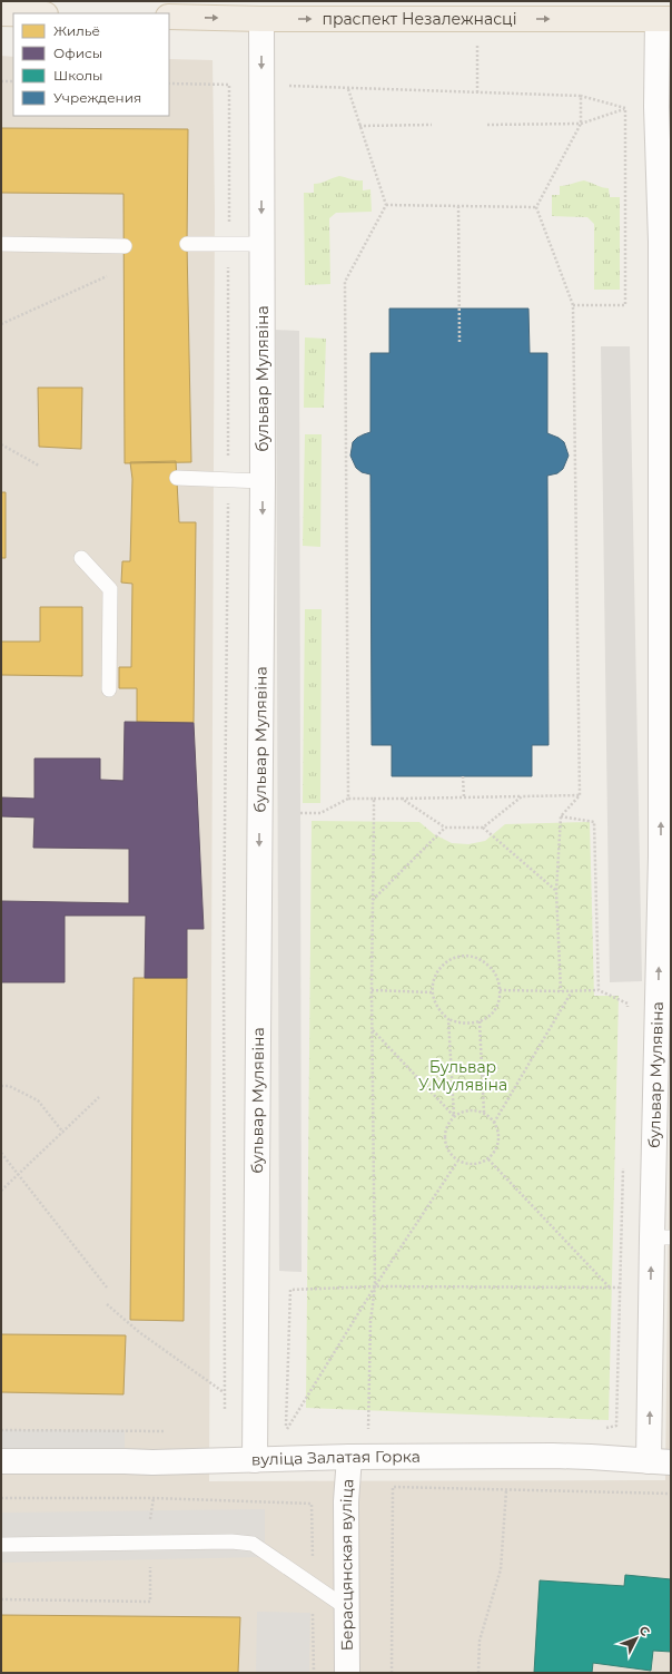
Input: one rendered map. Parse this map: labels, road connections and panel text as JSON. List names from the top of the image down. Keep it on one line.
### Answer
{"streets":{"main road":["праспект Незалежнасці"],"street":["бульвар Мулявіна","вуліца Залатая Горка","Берасцянская вуліца"]},"crossings":[["праспект Незалежнасці","бульвар Мулявіна"],["бульвар Мулявіна","вуліца Залатая Горка"],["вуліца Залатая Горка","Берасцянская вуліца"]],"one_way":["праспект Незалежнасці"],"parks":["Бульвар У.Мулявіна"],"legend":["Жильё","Офисы","Школы","Учреждения"],"north":"top right"}
